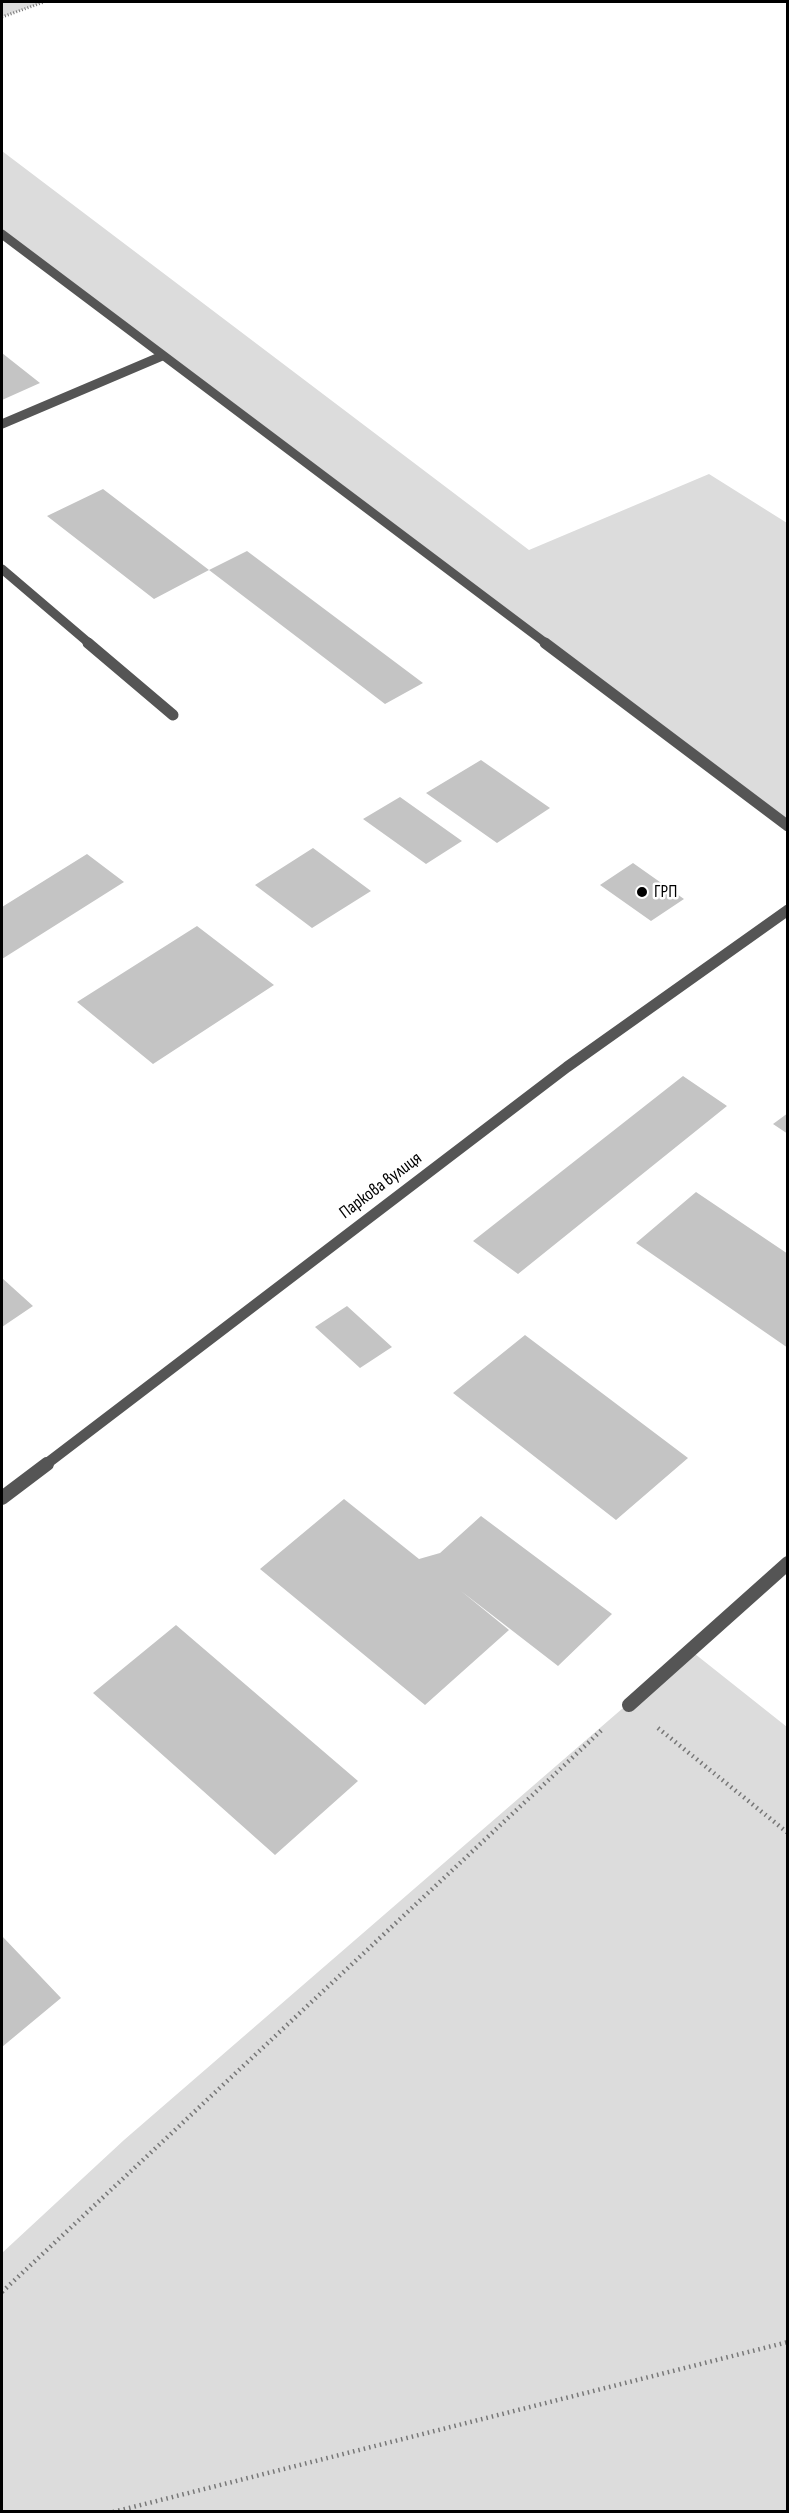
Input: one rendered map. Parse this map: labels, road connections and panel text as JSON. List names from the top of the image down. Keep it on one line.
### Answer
{"streets":{"street":["Паркова вулиця"]},"places":["ГРП"]}
